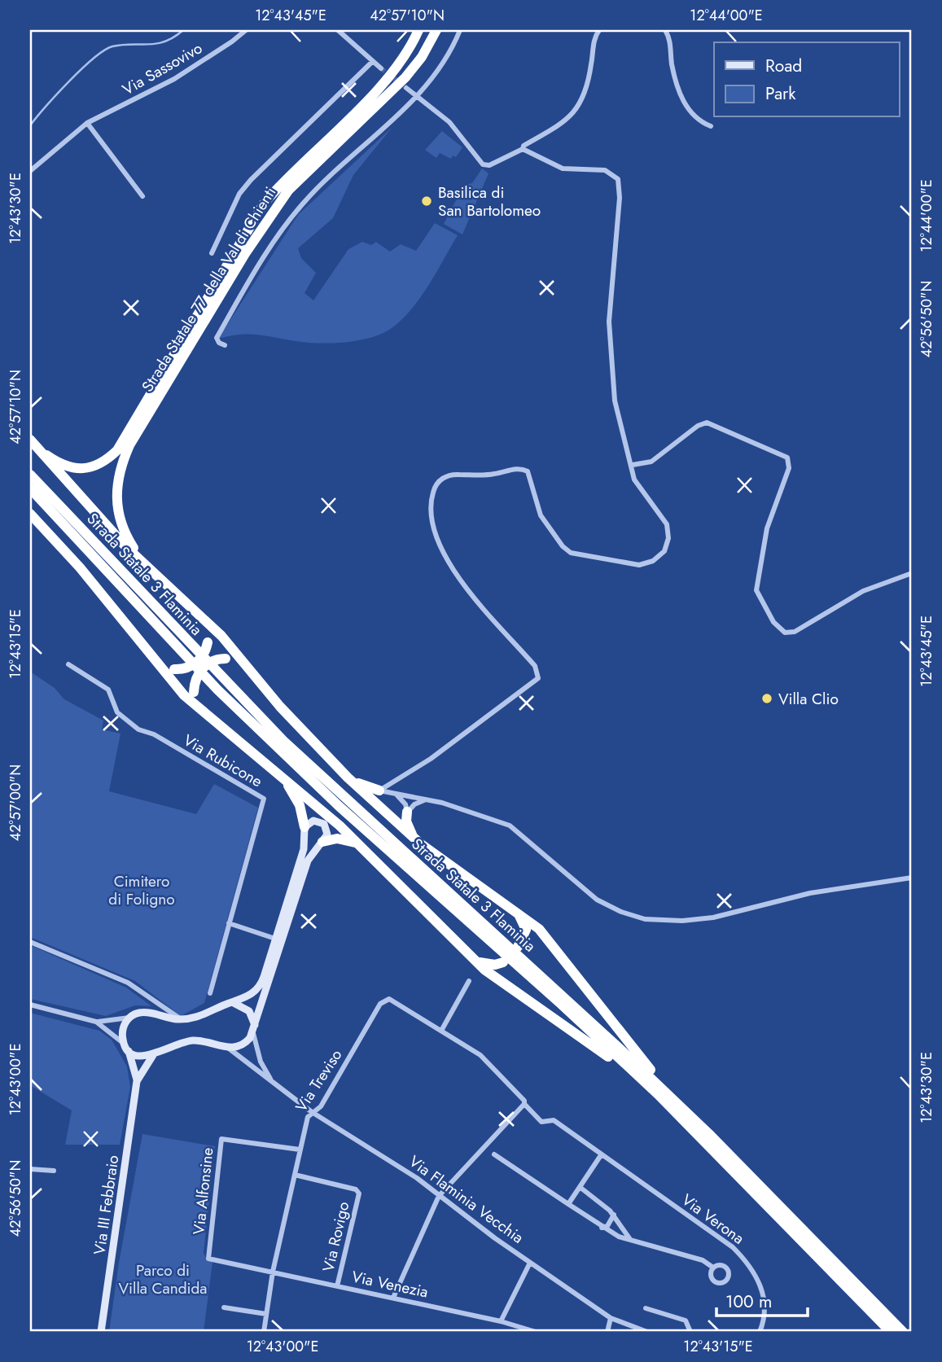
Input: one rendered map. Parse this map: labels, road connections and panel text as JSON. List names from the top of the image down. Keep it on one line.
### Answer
{"streets":{"highway":["Strada Statale 77 della Val di Chienti","Strada Statale 3 Flaminia"],"main road":["Via Flaminia Vecchia","Via III Febbraio"],"street":["Via Sassovivo","Via Rubicone","Via Treviso","Via Alfonsine","Via Verona","Via Rovigo","Via Venezia"]},"crossings":[["Via Treviso","Via Alfonsine"],["Via Treviso","Via Flaminia Vecchia"],["Via Treviso","Via Verona"],["Via Treviso","Via Rovigo"],["Via Treviso","Via Venezia"],["Via Alfonsine","Via Venezia"],["Via Rovigo","Via Venezia"]],"parks":["Cimitero di Foligno","Parco di Villa Candida"],"places":["Basilica di San Bartolomeo","Villa Clio"],"legend":["Road","Park"],"scale_bar":"100 m","coordinates":["12°43'45\"E","42°57'10\"N","12°44'00\"E","12°43'30\"E","42°56'50\"N","12°43'15\"E","42°57'00\"N","12°43'00\"E"]}
